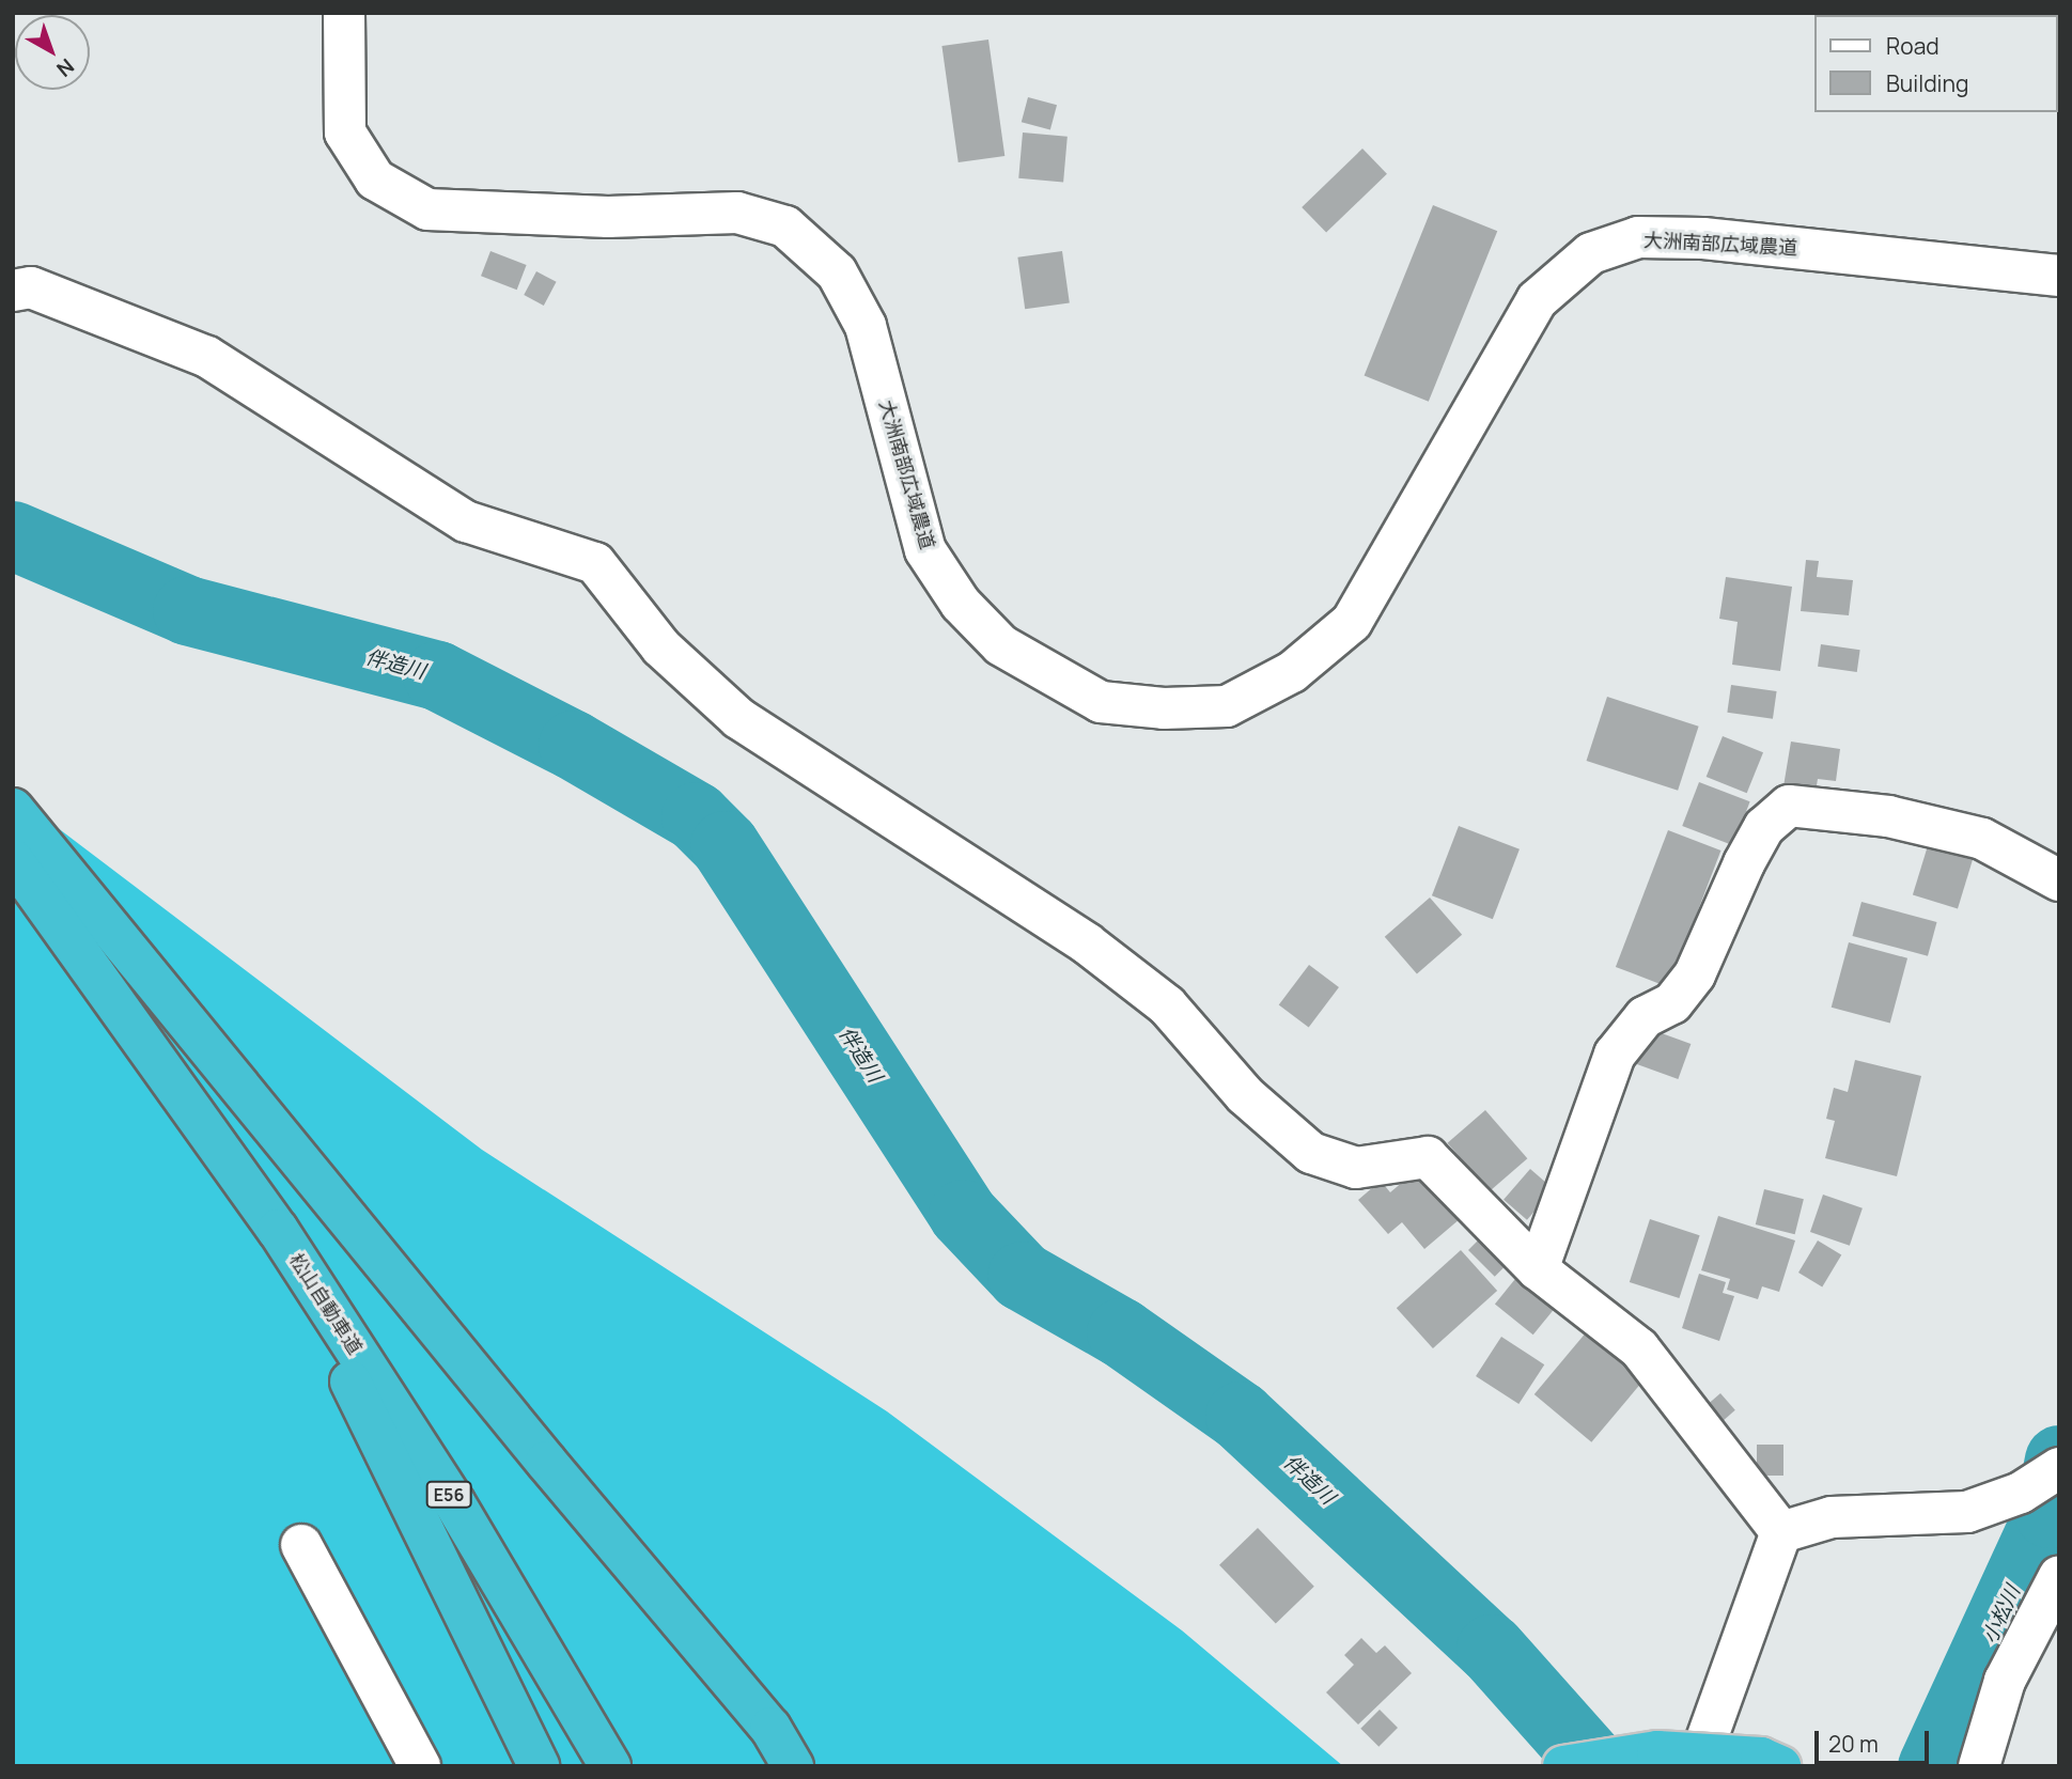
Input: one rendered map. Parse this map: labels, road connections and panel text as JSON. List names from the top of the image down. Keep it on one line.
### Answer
{"streets":{"highway":["松山自動車道","E56"],"street":["大洲南部広域農道"]},"water":["伴造川","小松川"],"legend":["Road","Building"],"scale_bar":"20 m","north":"bottom right"}
